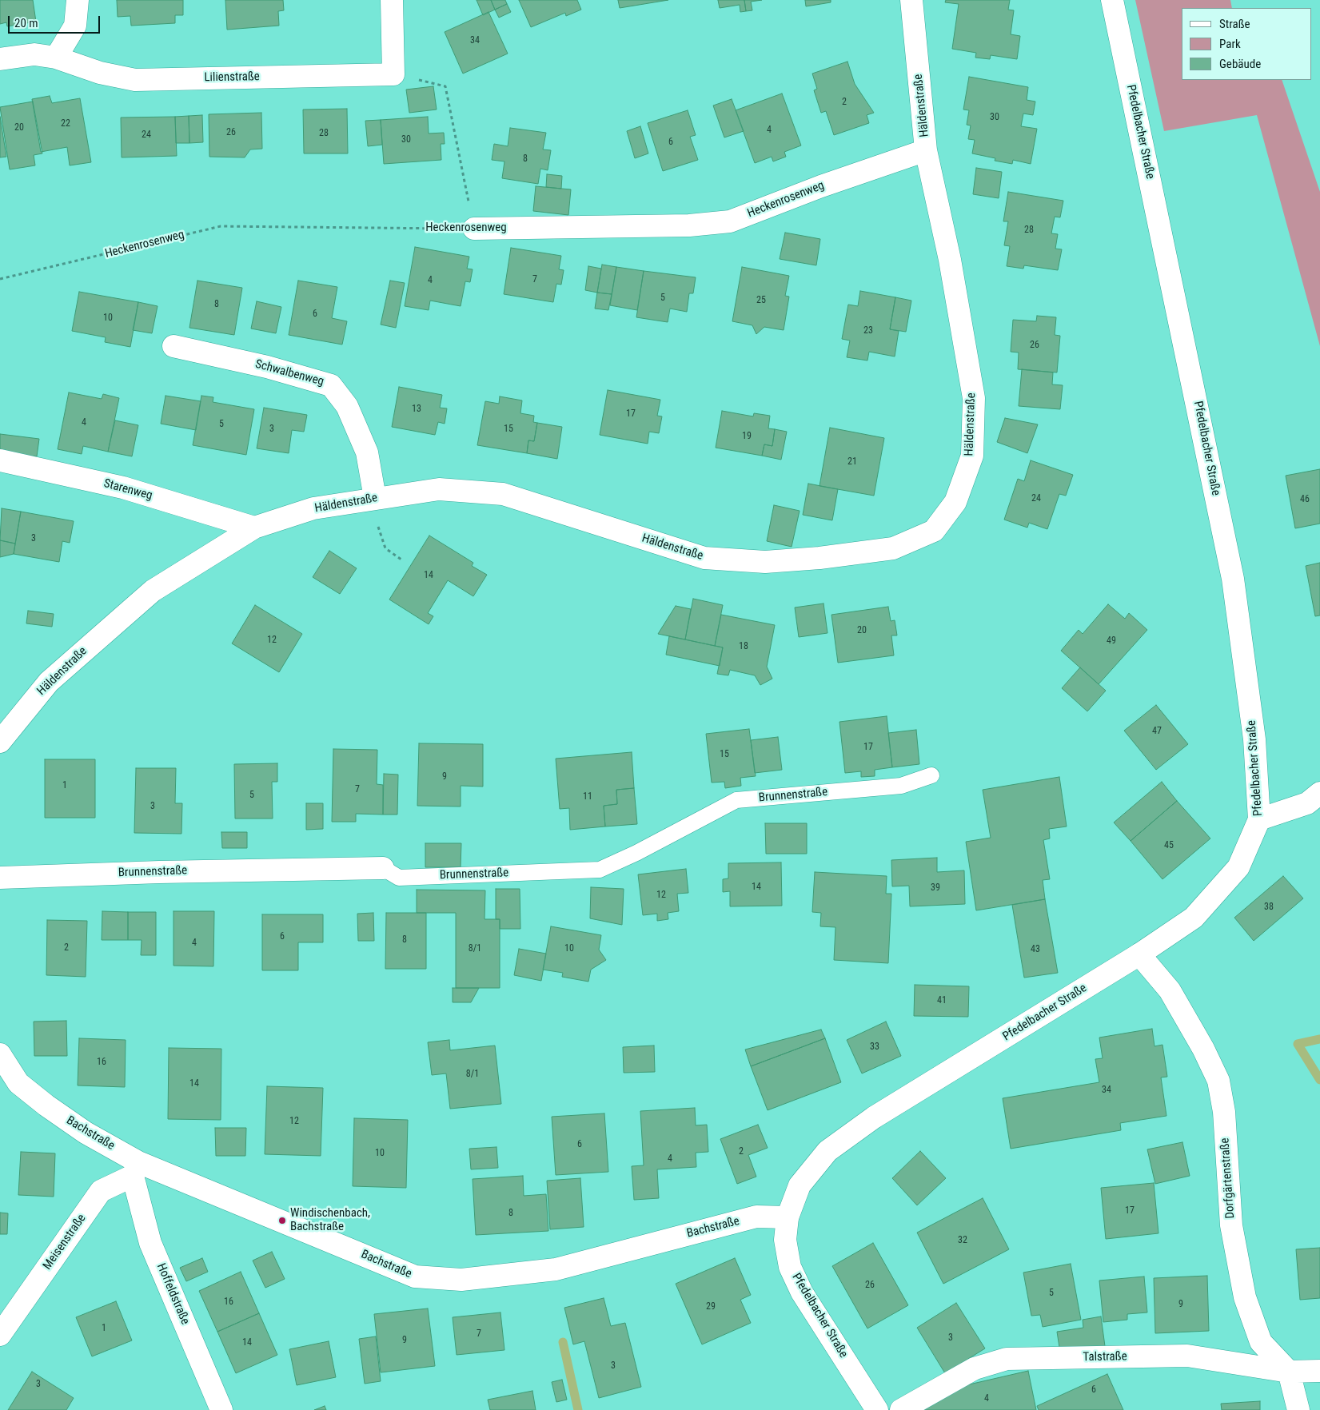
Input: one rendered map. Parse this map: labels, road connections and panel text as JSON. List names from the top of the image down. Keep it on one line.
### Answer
{"streets":{"street":["Lilienstraße","Häldenstraße","Pfedelbacher Straße","Heckenrosenweg","Schwalbenweg","Starenweg","Brunnenstraße","Bachstraße","Dorfgärtenstraße","Meisenstraße","Hoffeldstraße","Talstraße"]},"crossings":[["Häldenstraße","Heckenrosenweg"],["Häldenstraße","Schwalbenweg"],["Häldenstraße","Starenweg"],["Pfedelbacher Straße","Bachstraße"],["Pfedelbacher Straße","Dorfgärtenstraße"],["Bachstraße","Meisenstraße"],["Bachstraße","Hoffeldstraße"],["Dorfgärtenstraße","Talstraße"],["Meisenstraße","Hoffeldstraße"]],"places":["Windischenbach, Bachstraße"],"house_numbers":["34","2","30","22","20","4","26","28","24","30","6","8","28","7","4","5","25","8","6","10","23","26","13","17","4","5","3","15","19","21","24","46","3","14","20","12","49","18","47","17","15","9","1","7","5","11","3","45","14","39","12","38","6","8","4","2","8/1","10","43","41","33","16","8/1","14","34","12","6","2","10","4","17","8","32","26","5","16","9","29","1","7","3","9","14","3","3","6","4"],"legend":["Straße","Park","Gebäude"],"scale_bar":"20 m"}
